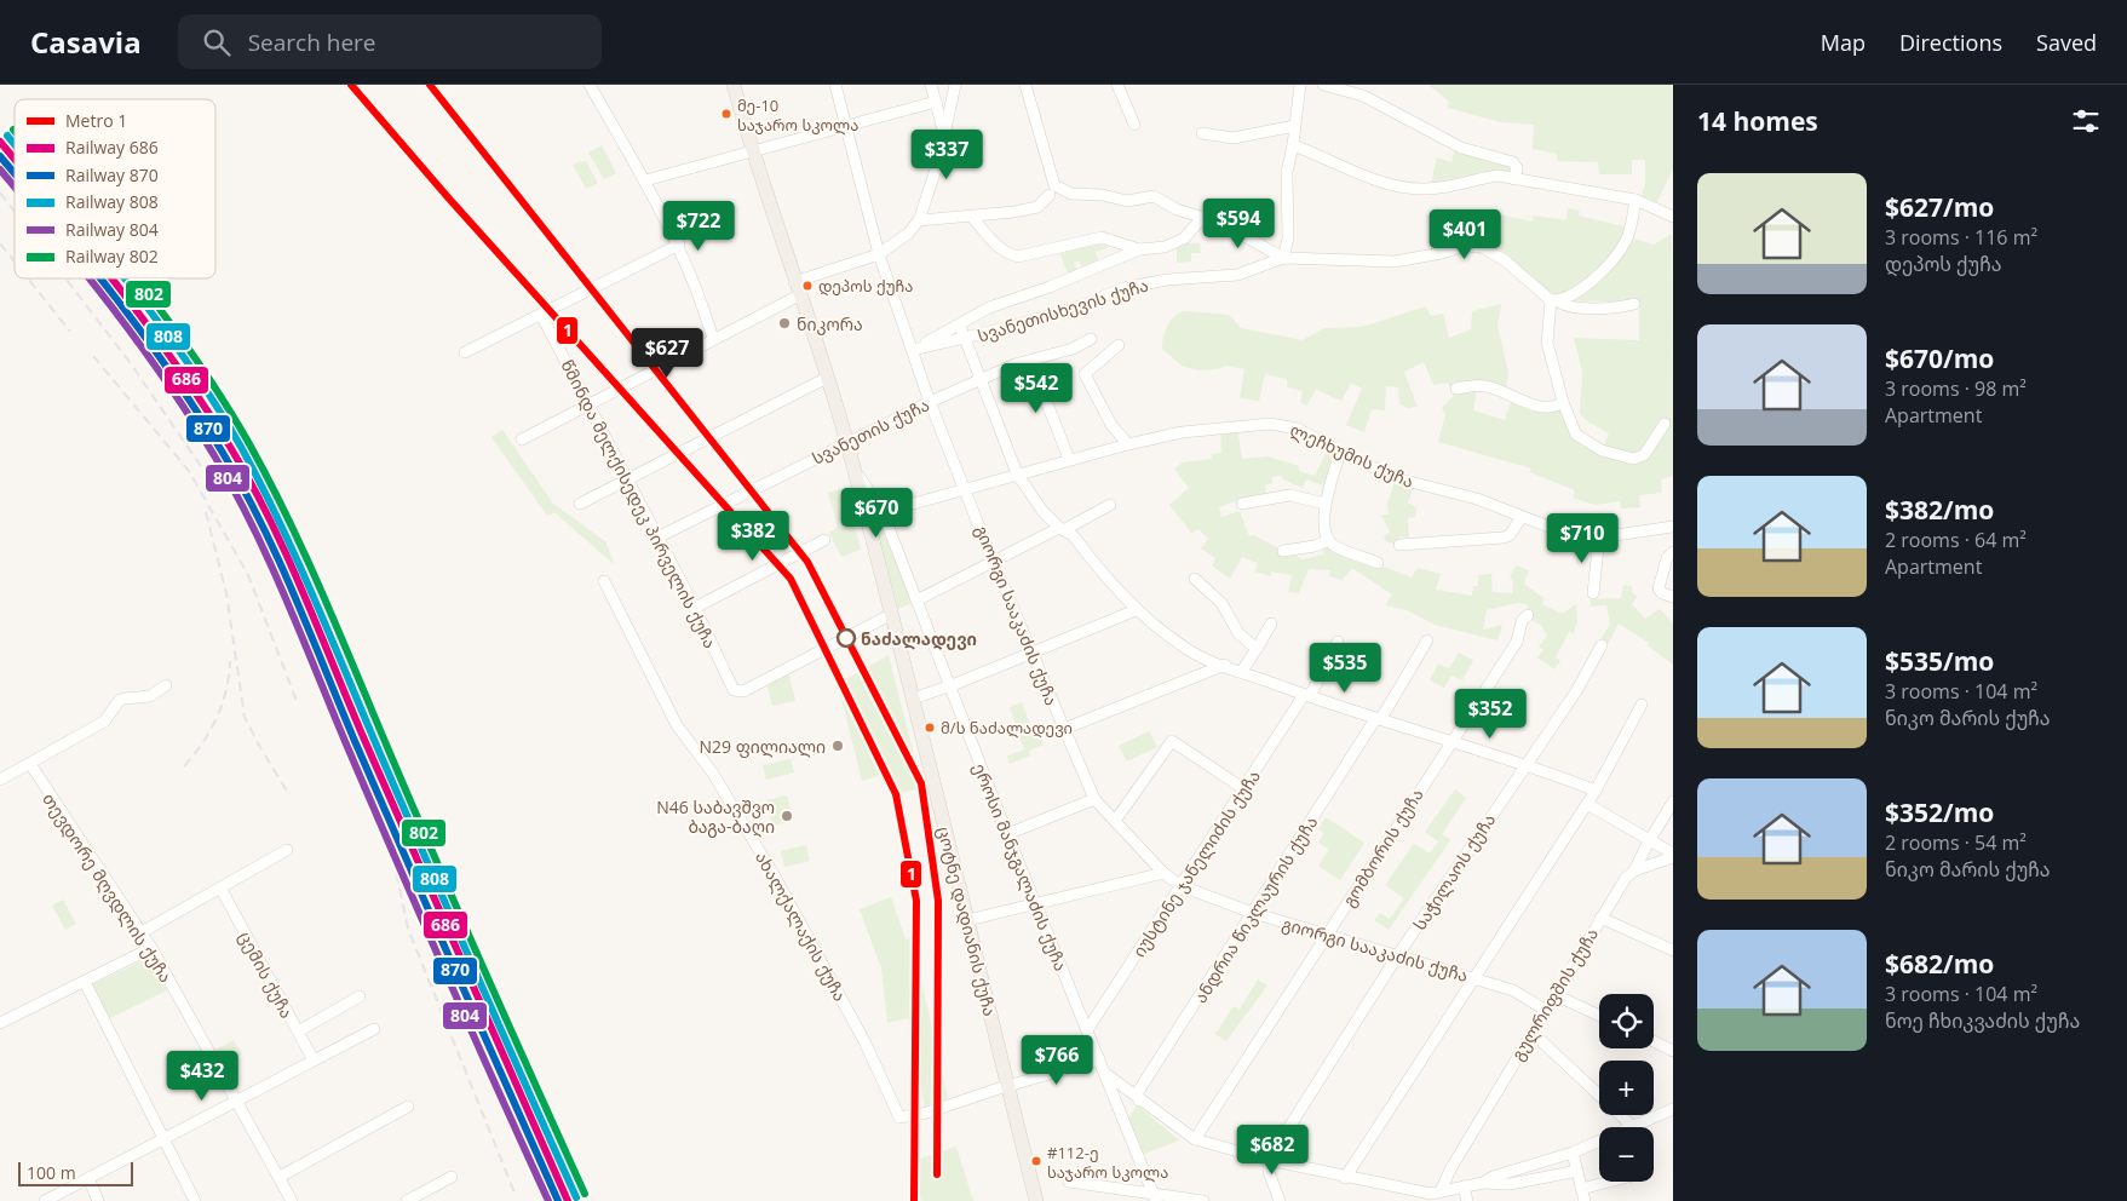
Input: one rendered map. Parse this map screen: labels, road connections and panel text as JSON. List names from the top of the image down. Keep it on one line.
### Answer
{"streets":{"main road":["ცოტნე დადიანის ქუჩა"],"street":["სვანეთისხევის ქუჩა","სვანეთის ქუჩა","ლეჩხუმის ქუჩა","წმინდა მელქისედეკ პირველის ქუჩა","გიორგი სააკაძის ქუჩა","გომბორის ქუჩა","იუსტინე ჯანელიძის ქუჩა","ეროსი მანჯგალაძის ქუჩა","საჭილაოს ქუჩა","თევდორე მღვდლის ქუჩა","ანდრია წიკლაურის ქუჩა","ახალქალაქის ქუჩა","ცემის ქუჩა","გულრიფშის ქუჩა"]},"crossings":[["სვანეთისხევის ქუჩა","გიორგი სააკაძის ქუჩა"],["სვანეთის ქუჩა","წმინდა მელქისედეკ პირველის ქუჩა"],["სვანეთის ქუჩა","გიორგი სააკაძის ქუჩა"],["სვანეთის ქუჩა","ცოტნე დადიანის ქუჩა"],["ლეჩხუმის ქუჩა","გიორგი სააკაძის ქუჩა"],["ლეჩხუმის ქუჩა","ეროსი მანჯგალაძის ქუჩა"],["წმინდა მელქისედეკ პირველის ქუჩა","ცოტნე დადიანის ქუჩა"],["გიორგი სააკაძის ქუჩა","გომბორის ქუჩა"],["გიორგი სააკაძის ქუჩა","იუსტინე ჯანელიძის ქუჩა"],["გიორგი სააკაძის ქუჩა","საჭილაოს ქუჩა"],["გიორგი სააკაძის ქუჩა","ანდრია წიკლაურის ქუჩა"],["გიორგი სააკაძის ქუჩა","გულრიფშის ქუჩა"],["იუსტინე ჯანელიძის ქუჩა","ეროსი მანჯგალაძის ქუჩა"],["ეროსი მანჯგალაძის ქუჩა","ცოტნე დადიანის ქუჩა"],["ცოტნე დადიანის ქუჩა","ახალქალაქის ქუჩა"]],"places":["მე-10 საჯარო სკოლა","დეპოს ქუჩა","ნიკორა","ნაძალადევი","მ/ს ნაძალადევი","N29 ფილიალი","N46 საბავშვო ბაგა-ბაღი","#112-ე საჯარო სკოლა"],"lines":["metro line 1","rail line 802","rail line 808","rail line 686","rail line 870","rail line 804"],"legend":["Metro 1","Railway 686","Railway 870","Railway 808","Railway 804","Railway 802"],"scale_bar":"100 m","page":{"header":"Casavia","search":"Search here","nav":["Map","Directions","Saved"],"heading":"14 homes","price":["$337","$594","$722","$401","$627","$542","$670","$382","$710","$535","$352","$766","$432","$682"],"list":[{"name":"$627/mo","note":"3 rooms · 116 m² · დეპოს ქუჩა"},{"name":"$670/mo","note":"3 rooms · 98 m² · Apartment"},{"name":"$382/mo","note":"2 rooms · 64 m² · Apartment"},{"name":"$535/mo","note":"3 rooms · 104 m² · ნიკო მარის ქუჩა"},{"name":"$352/mo","note":"2 rooms · 54 m² · ნიკო მარის ქუჩა"},{"name":"$682/mo","note":"3 rooms · 104 m² · ნოე ჩხიკვაძის ქუჩა"}],"map_buttons":["+","−"],"scale":"100 m"}}
